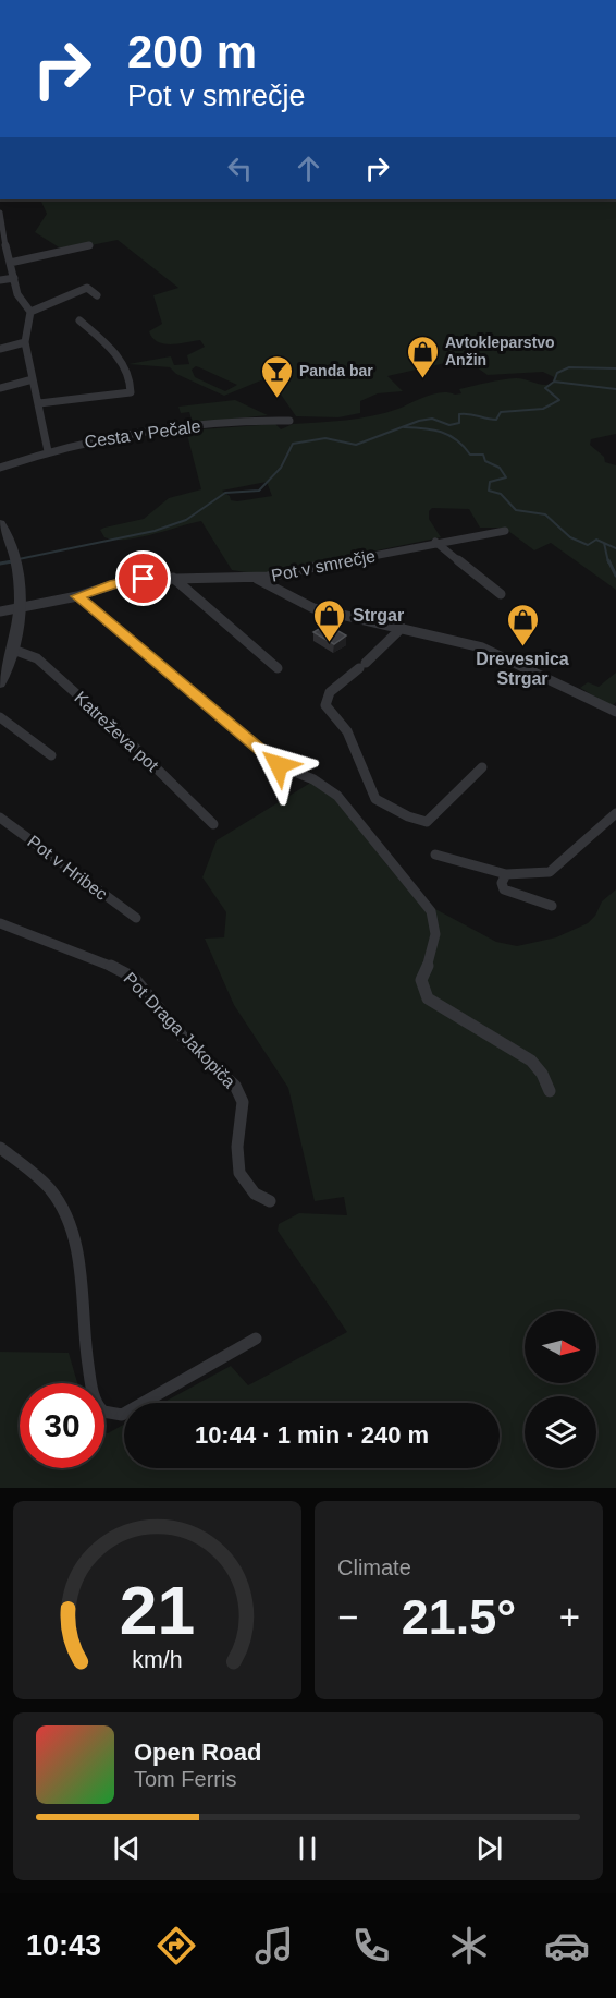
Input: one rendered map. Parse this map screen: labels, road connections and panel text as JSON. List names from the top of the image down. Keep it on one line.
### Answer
{"streets":{"street":["Cesta v Pečale","Pot v smrečje","Katreževa pot","Pot v Hribec","Pot Draga Jakopiča"]},"places":{"shop":["Avtokleparstvo Anžin","Strgar","Drevesnica Strgar"],"bar":["Panda bar"]},"north":"right","page":{"turn":["200 m","Pot v smrečje"],"limit":"30","trip":"10:44 · 1 min · 240 m","tile":"Climate","heat":["−","21.5°","+"],"song":["Open Road","Tom Ferris"],"tabs":"10:43","gauge":["21","km/h"]}}
